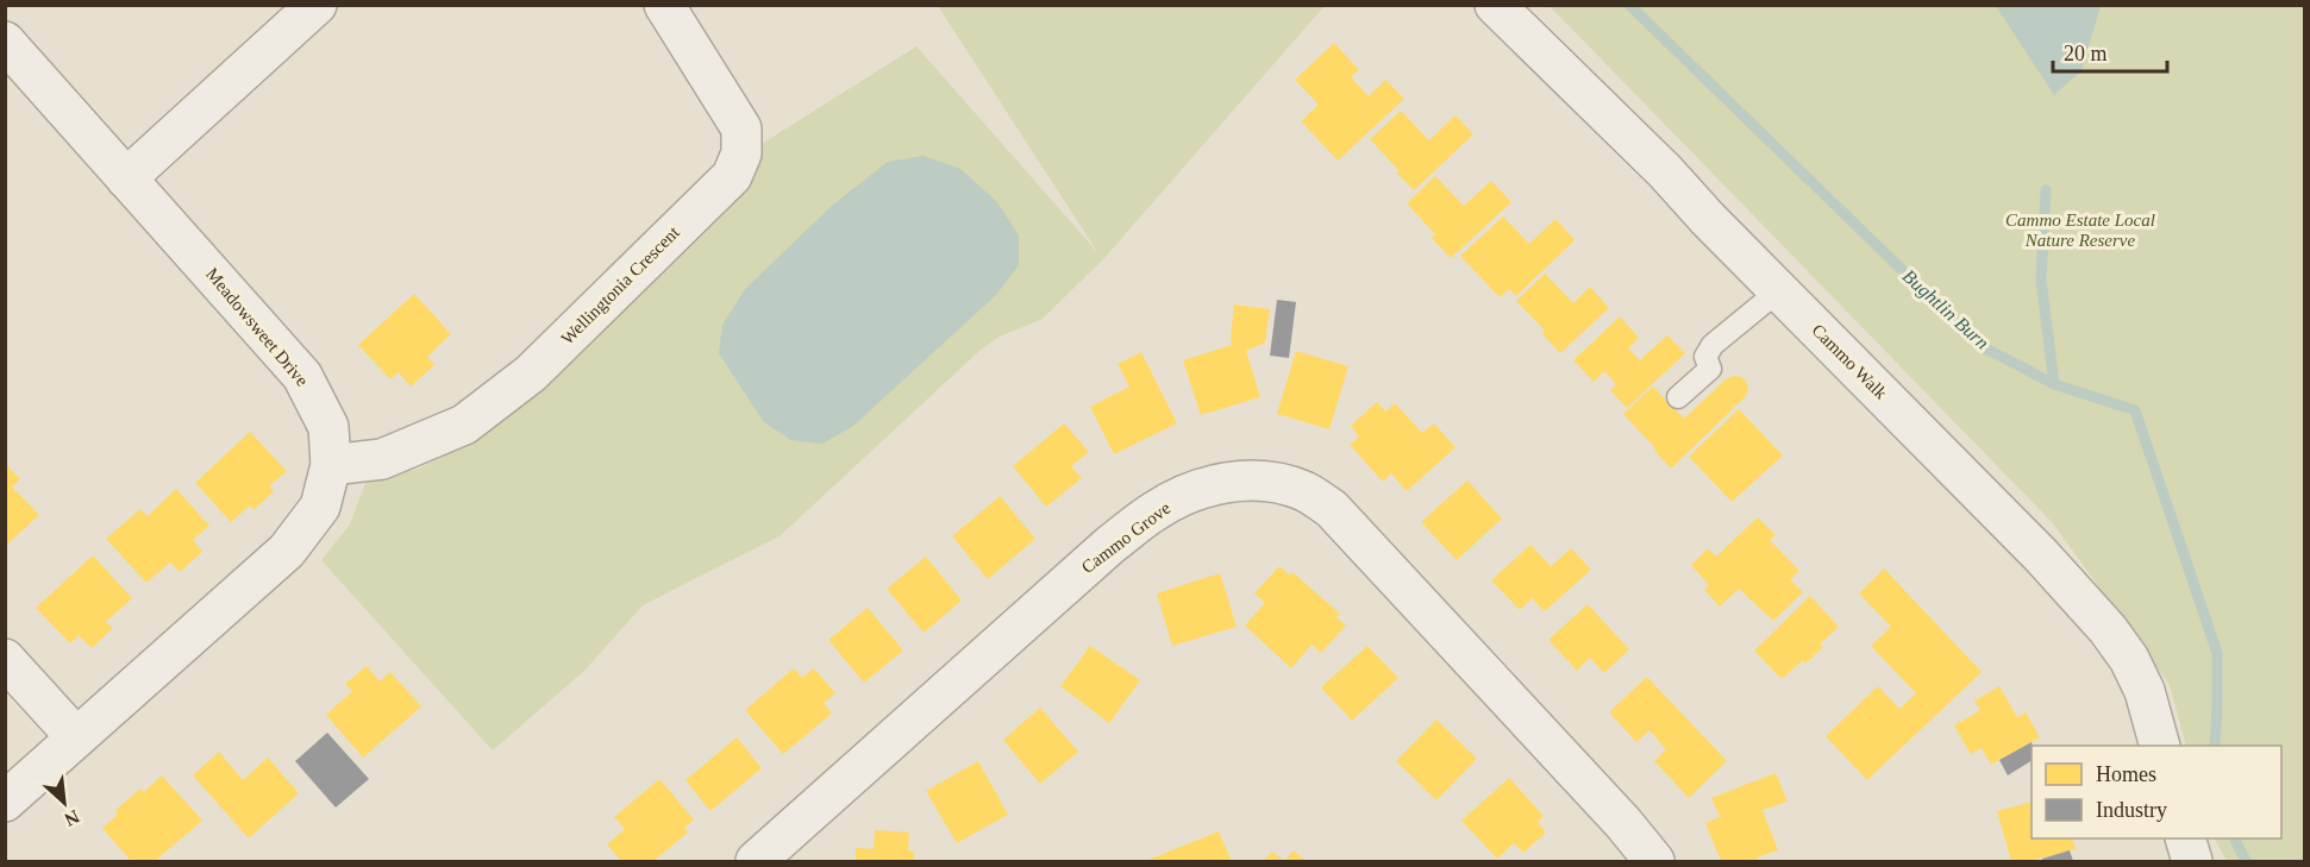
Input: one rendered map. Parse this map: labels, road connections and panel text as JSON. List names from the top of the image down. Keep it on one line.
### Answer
{"streets":{"street":["Wellingtonia Crescent","Meadowsweet Drive","Cammo Walk","Cammo Grove"]},"crossings":[["Wellingtonia Crescent","Meadowsweet Drive"]],"water":["Bughtlin Burn"],"parks":["Cammo Estate Local Nature Reserve"],"legend":["Homes","Industry"],"scale_bar":"20 m","north":"bottom right"}
